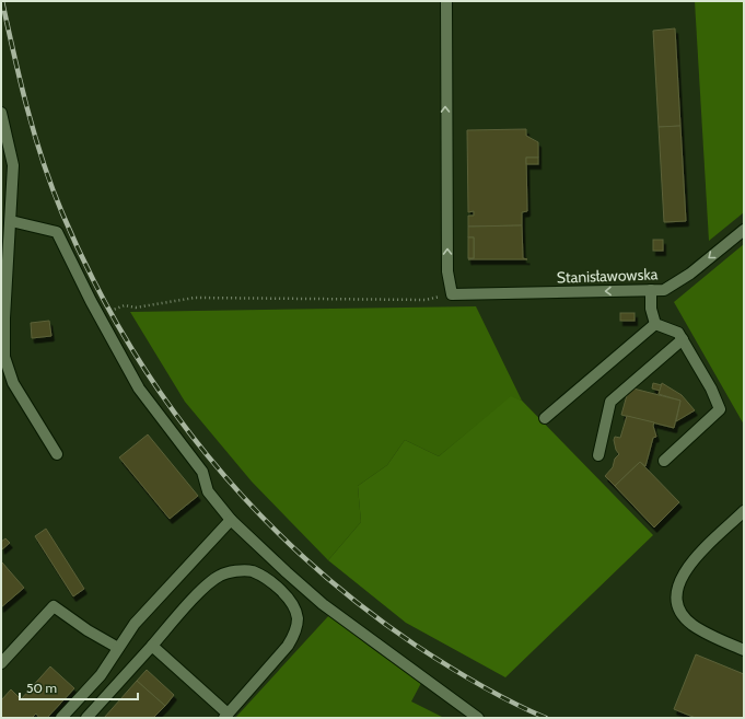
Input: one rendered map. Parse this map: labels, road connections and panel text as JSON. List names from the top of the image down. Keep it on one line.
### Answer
{"streets":{"street":["Stanisławowska"]},"one_way":["Stanisławowska"],"scale_bar":"50 m"}
